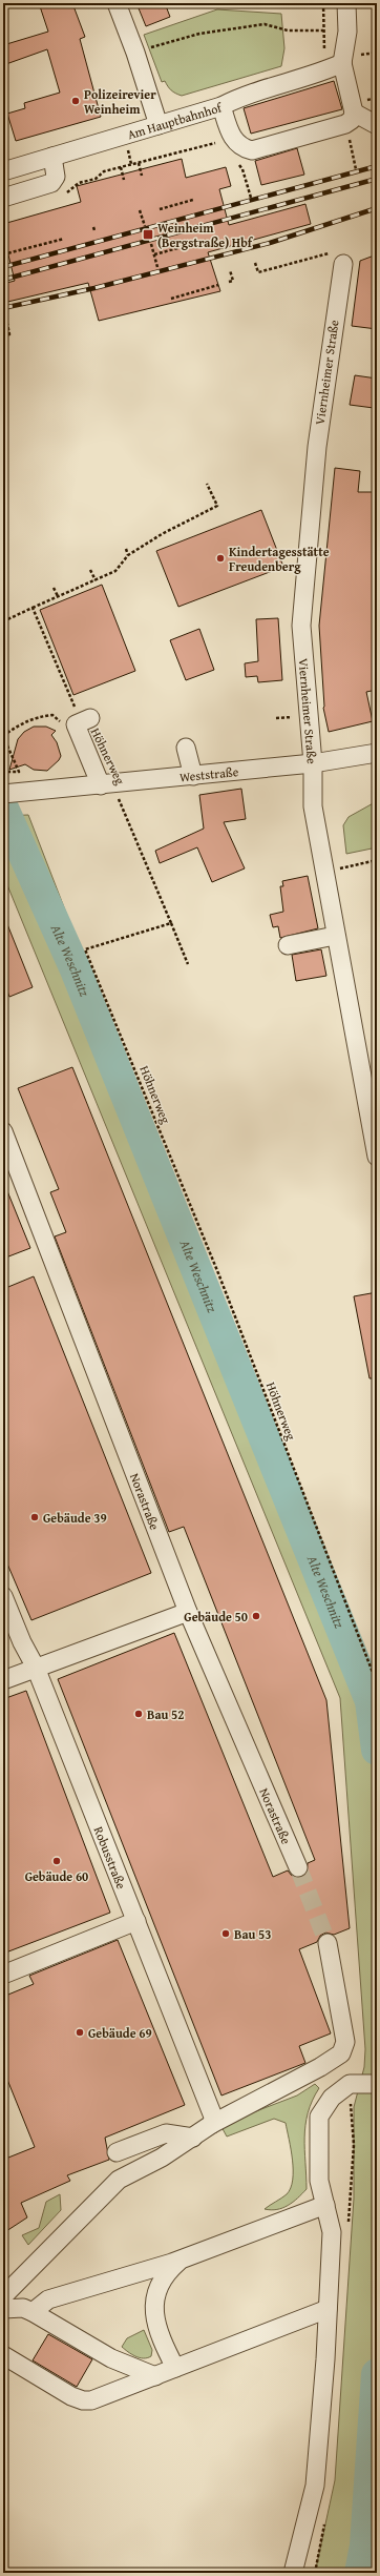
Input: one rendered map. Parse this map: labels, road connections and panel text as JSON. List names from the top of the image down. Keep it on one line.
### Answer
{"streets":{"street":["Am Hauptbahnhof","Viernheimer Straße","Weststraße","Norastraße","Robusstraße"],"path":["Höhnerweg"]},"crossings":[["Viernheimer Straße","Weststraße"],["Höhnerweg","Weststraße"]],"water":["Alte Weschnitz"],"places":{"other":["Polizeirevier Weinheim","Kindertagesstätte Freudenberg","Gebäude 39","Gebäude 50","Bau 52","Gebäude 60","Bau 53","Gebäude 69"],"transit":["Weinheim (Bergstraße) Hbf"]}}
